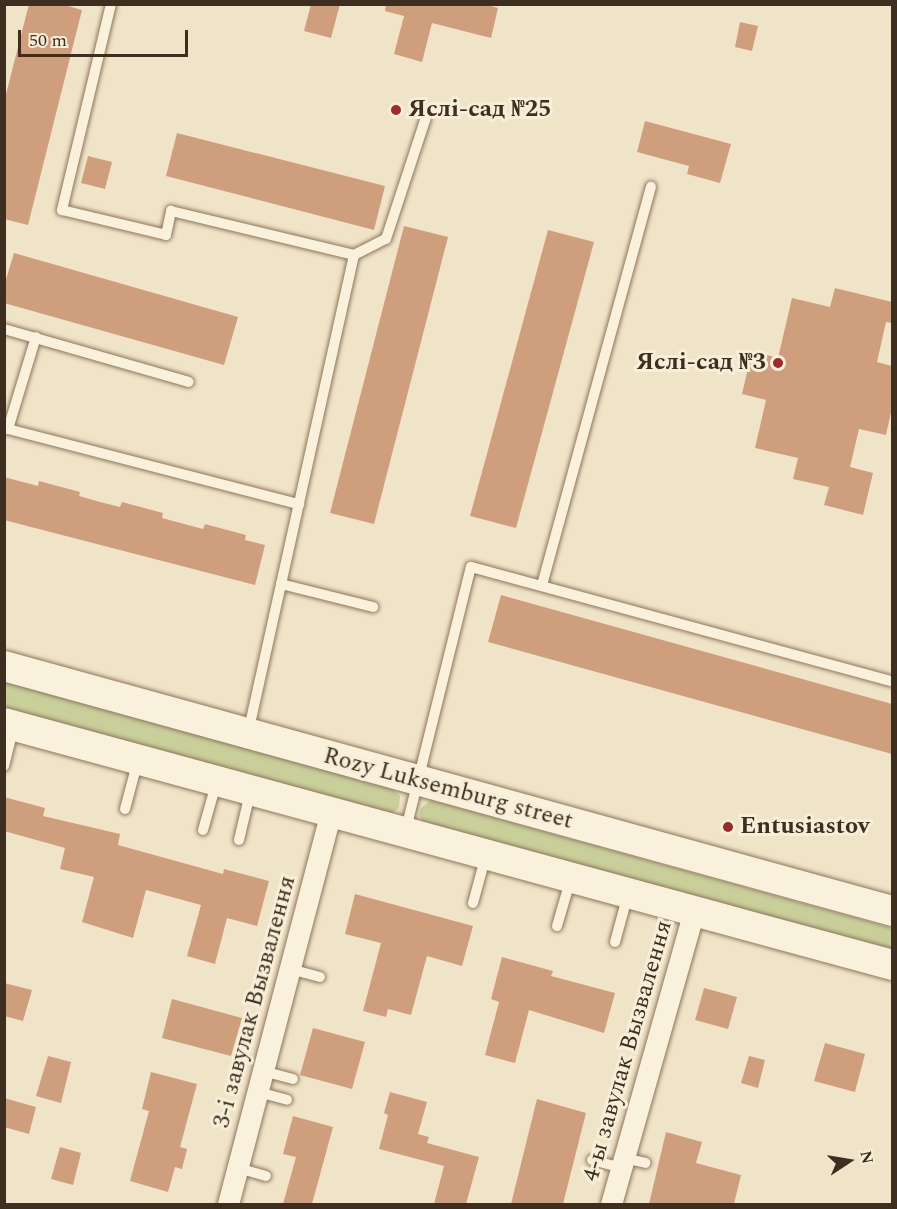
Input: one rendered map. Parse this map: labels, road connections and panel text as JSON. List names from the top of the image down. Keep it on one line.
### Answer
{"streets":{"main road":["Rozy Luksemburg street"],"street":["3-і завулак Вызвалення","4-ы завулак Вызвалення"]},"places":["Яслі-сад №25","Яслі-сад №3","Entusiastov"],"scale_bar":"50 m","north":"right"}
